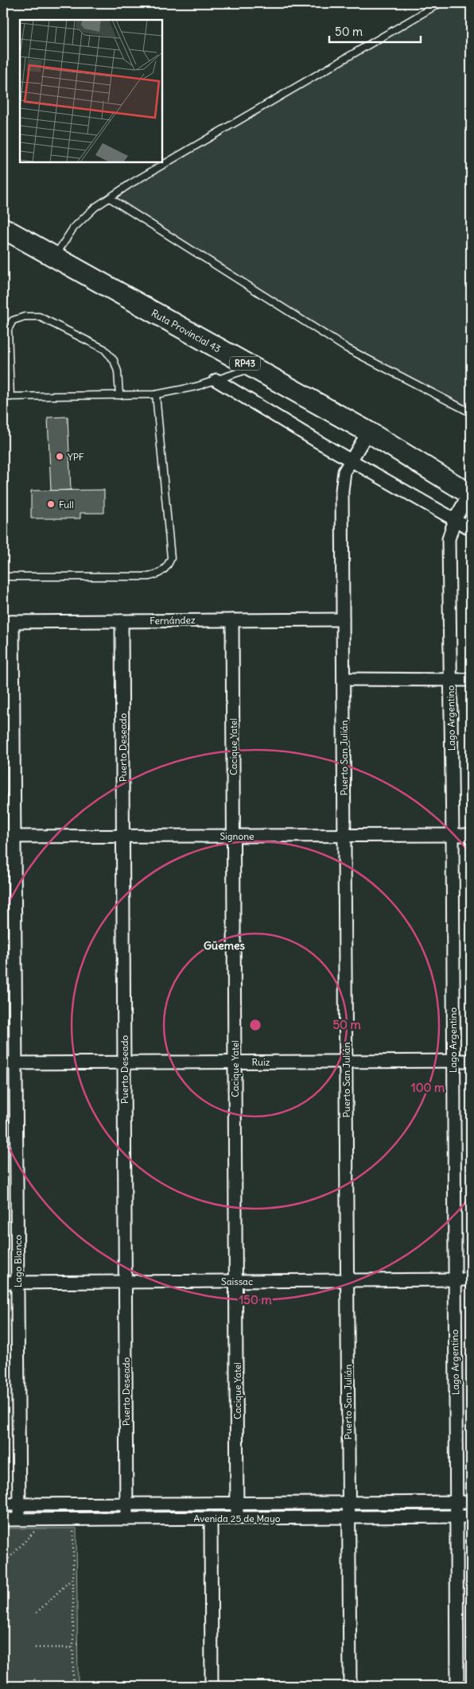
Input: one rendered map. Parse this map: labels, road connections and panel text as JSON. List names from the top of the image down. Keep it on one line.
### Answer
{"streets":{"main road":["Ruta Provincial 43","RP43"],"street":["Fernández","Lago Argentino","Cacique Yatel","Puerto Deseado","Puerto San Julián","Signone","Ruiz","Lago Blanco","Saissac","Avenida 25 de Mayo"]},"crossings":[["Ruta Provincial 43","RP43"],["Ruta Provincial 43","Lago Argentino"],["Ruta Provincial 43","Puerto San Julián"],["Fernández","Cacique Yatel"],["Fernández","Puerto Deseado"],["Fernández","Puerto San Julián"],["Fernández","Lago Blanco"],["Lago Argentino","Signone"],["Lago Argentino","Ruiz"],["Lago Argentino","Saissac"],["Lago Argentino","Avenida 25 de Mayo"],["Cacique Yatel","Signone"],["Cacique Yatel","Ruiz"],["Cacique Yatel","Saissac"],["Cacique Yatel","Avenida 25 de Mayo"],["Puerto Deseado","Signone"],["Puerto Deseado","Ruiz"],["Puerto Deseado","Saissac"],["Puerto Deseado","Avenida 25 de Mayo"],["Puerto San Julián","Signone"],["Puerto San Julián","Ruiz"],["Puerto San Julián","Saissac"],["Puerto San Julián","Avenida 25 de Mayo"],["Signone","Lago Blanco"],["Ruiz","Lago Blanco"],["Lago Blanco","Saissac"],["Lago Blanco","Avenida 25 de Mayo"]],"districts":["Güemes"],"places":["YPF","Full"],"scale_bar":"50 m","rings":["50 m","100 m","150 m"]}
